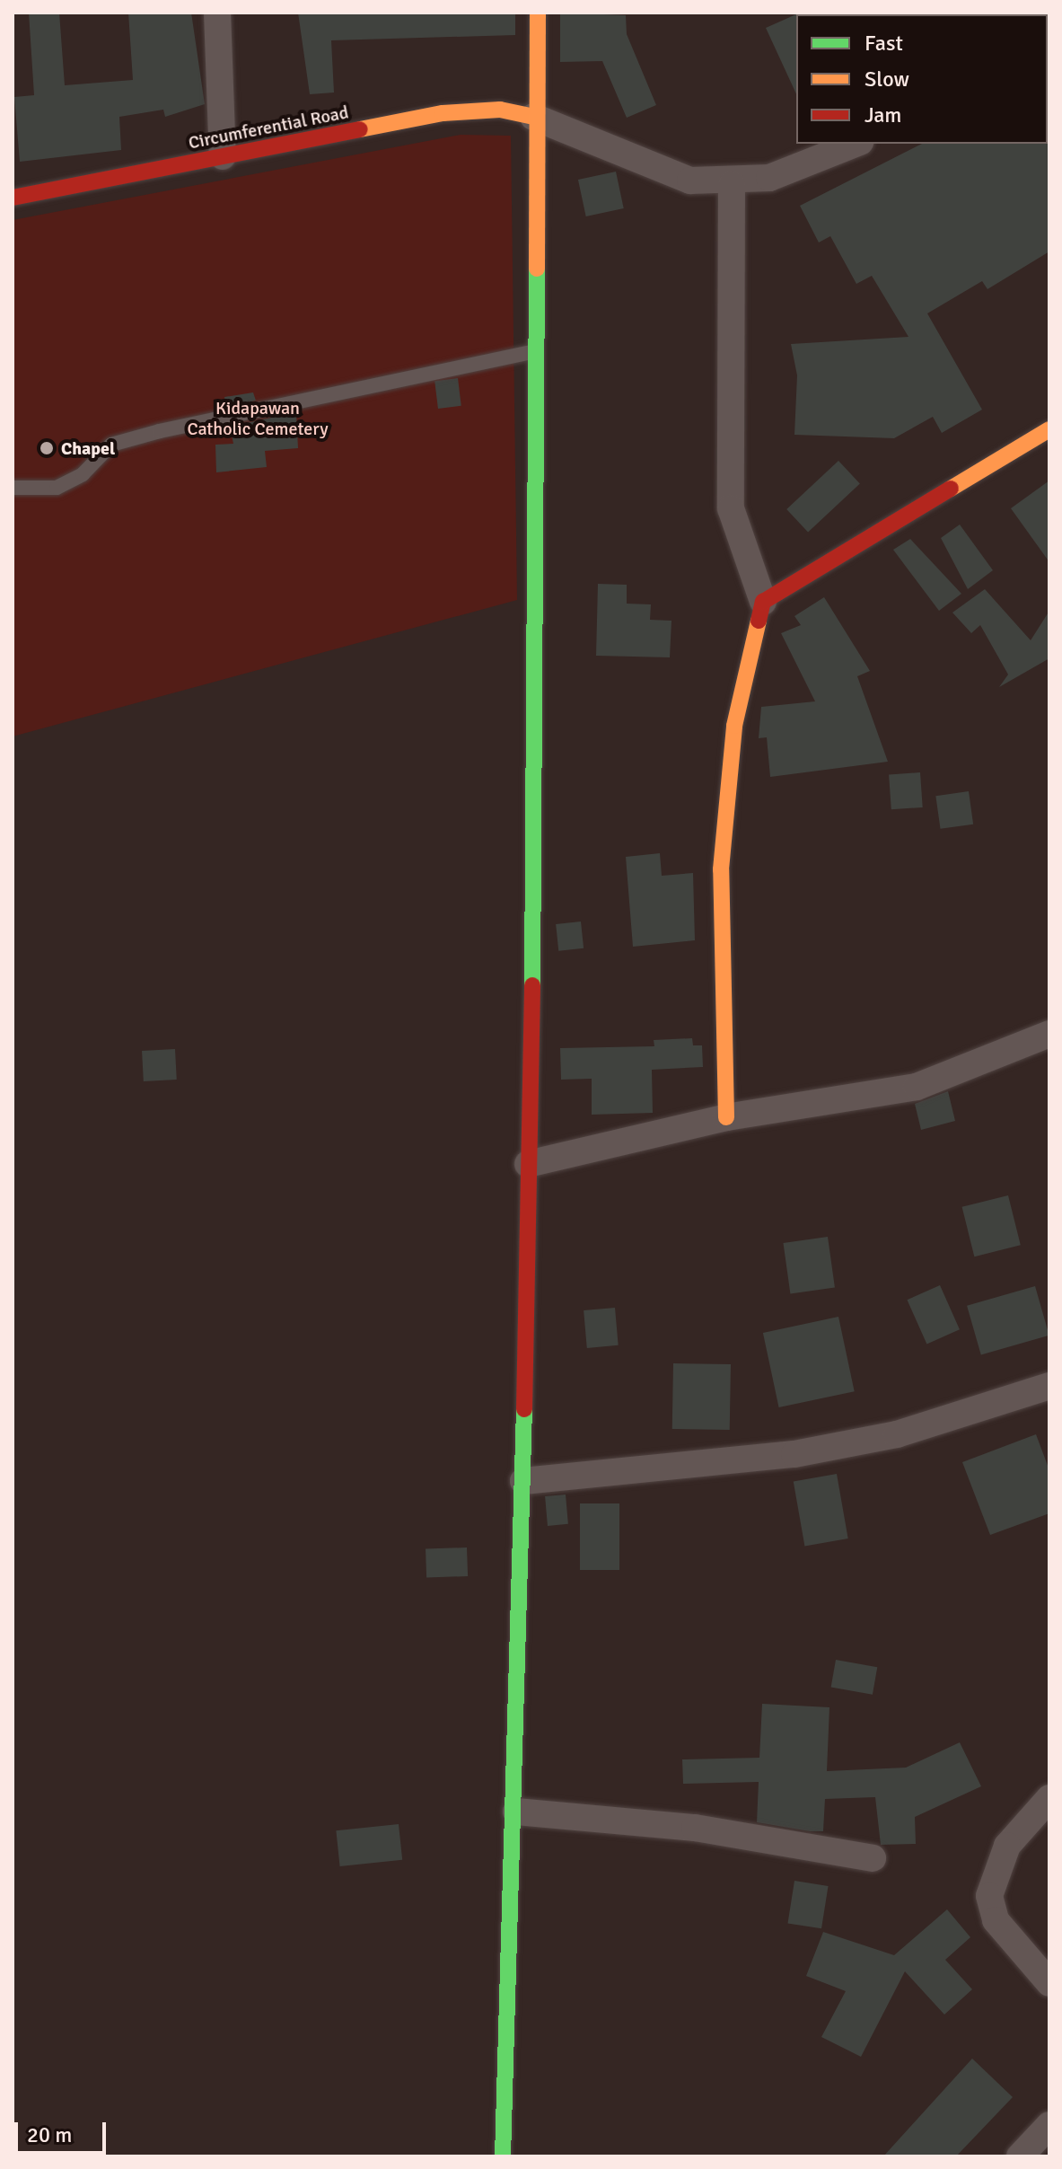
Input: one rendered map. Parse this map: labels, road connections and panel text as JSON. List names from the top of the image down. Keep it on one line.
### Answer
{"streets":{"street":["Circumferential Road"]},"parks":["Kidapawan Catholic Cemetery"],"places":["Chapel"],"legend":["Fast","Slow","Jam"],"scale_bar":"20 m"}
